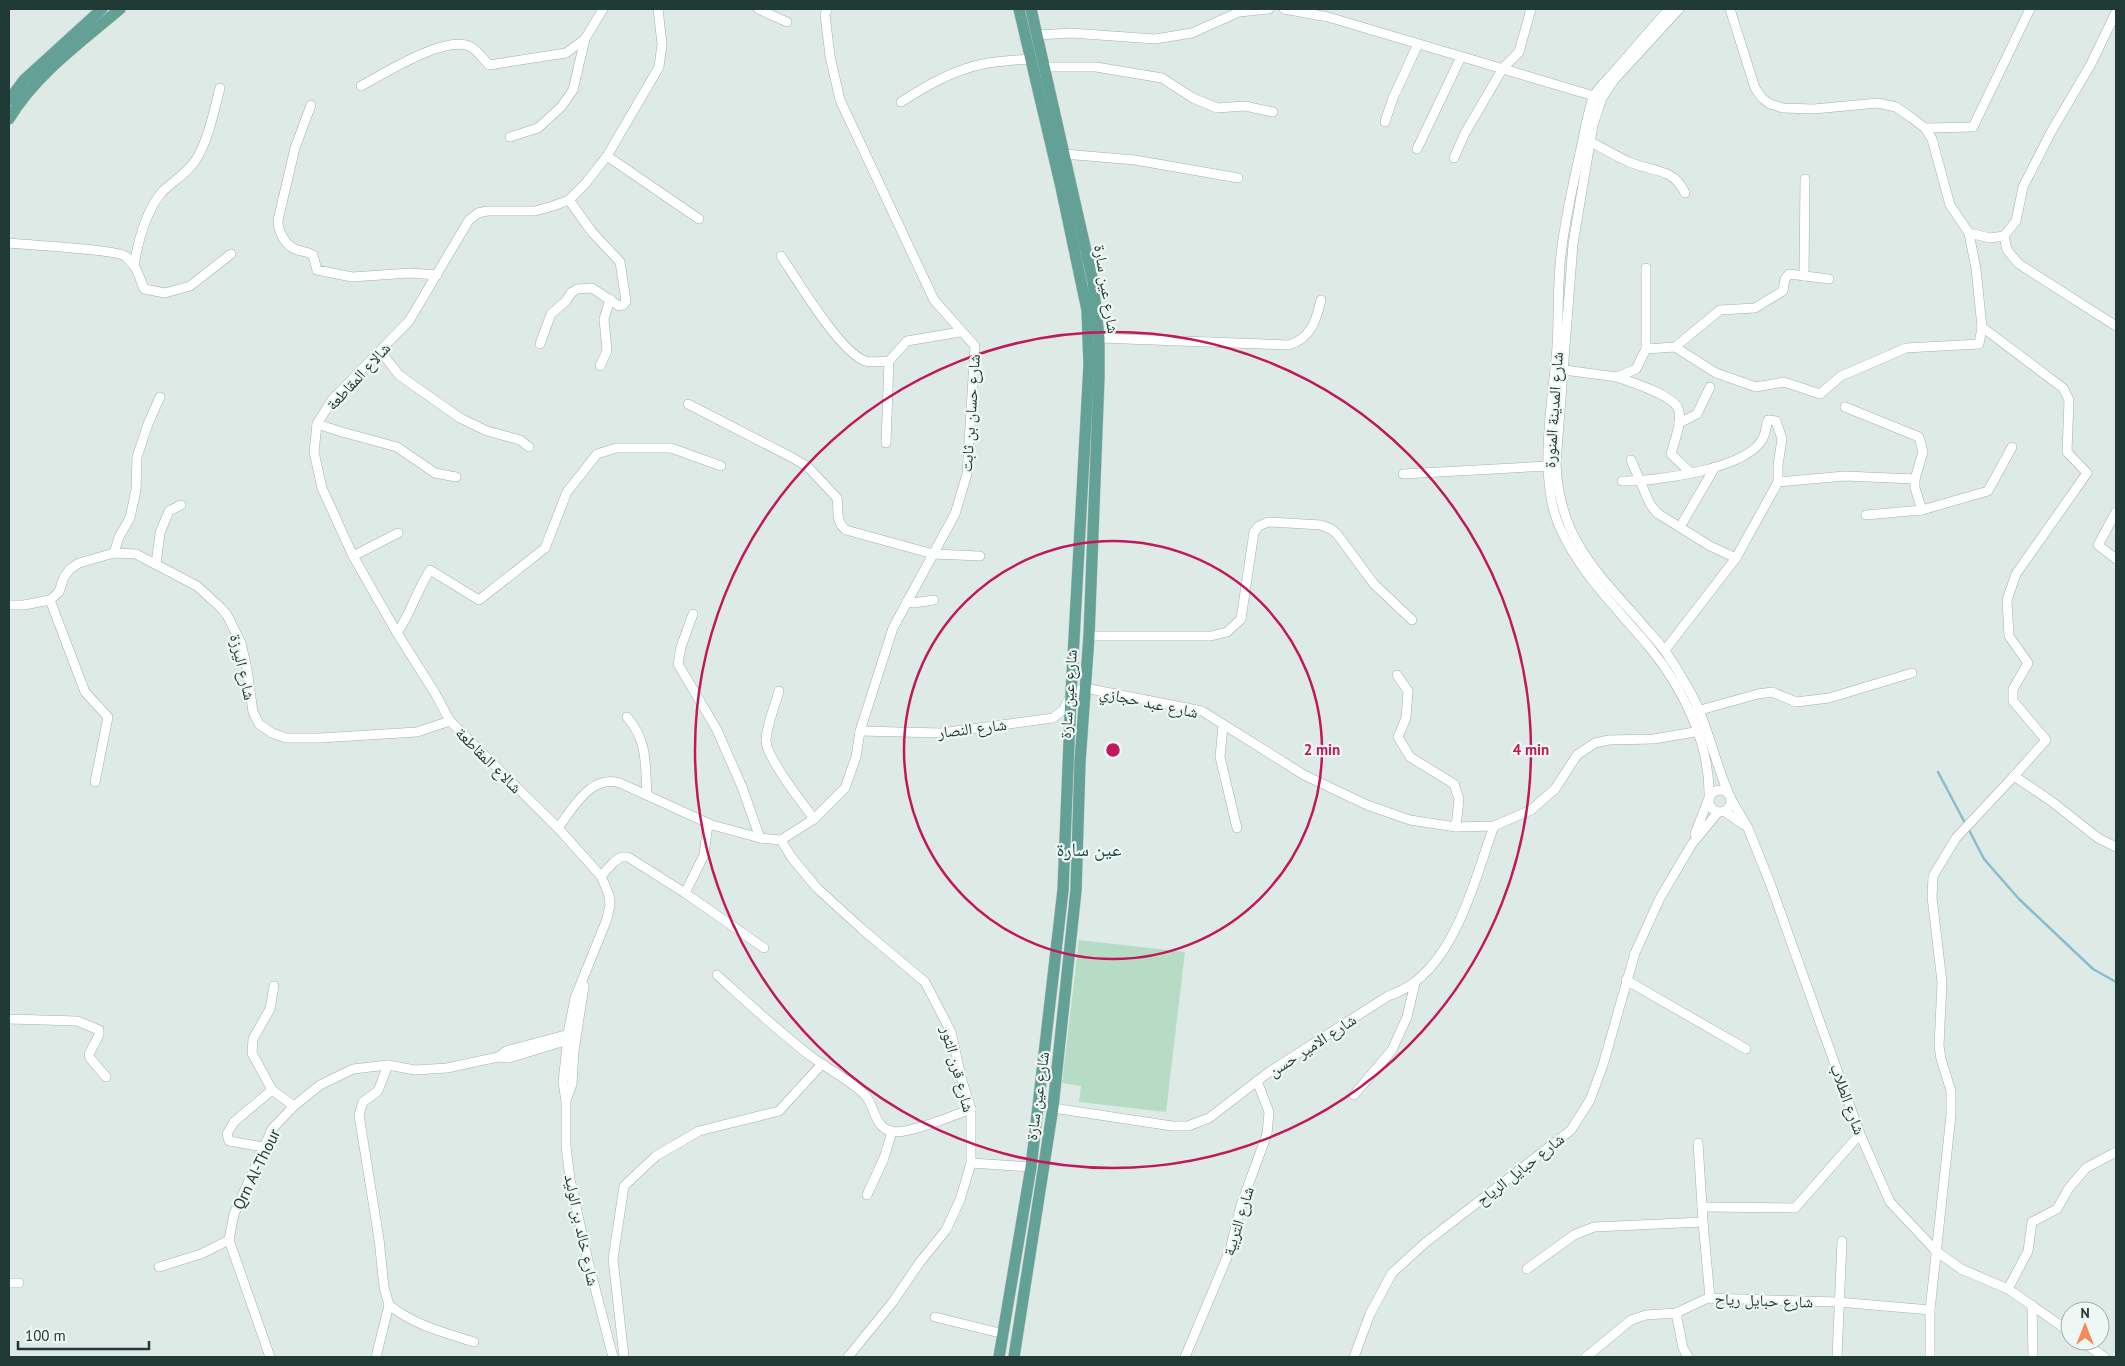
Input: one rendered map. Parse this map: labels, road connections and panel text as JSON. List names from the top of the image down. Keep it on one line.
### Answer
{"streets":{"main road":["شارع عين سارة"],"street":["شالاع المقاطعة","شارع المدينة المنورة","شارع حسان بن ثابت","شارع اليرزة","شارع عبد حجازي","شارع النصار","شارع الامير حسن","شارع قرن الثور","شارع الطلاب","Qrn Al-Thour","شارع حبايل الرياح","شارع التربية","شارع خالد بن الوليد","شارع حبايل رياح"]},"crossings":[["شارع عين سارة","شارع عبد حجازي"],["شارع عين سارة","شارع النصار"],["شارع عين سارة","شارع الامير حسن"],["شالاع المقاطعة","شارع اليرزة"],["شارع المدينة المنورة","شارع عبد حجازي"],["شارع المدينة المنورة","شارع الطلاب"],["شارع حسان بن ثابت","شارع النصار"],["شارع حسان بن ثابت","شارع قرن الثور"],["شارع عبد حجازي","شارع النصار"],["شارع عبد حجازي","شارع الامير حسن"],["شارع الامير حسن","شارع التربية"],["Qrn Al-Thour","شارع خالد بن الوليد"]],"districts":["عين سارة"],"scale_bar":"100 m","north":"top","rings":["2 min","4 min"]}
